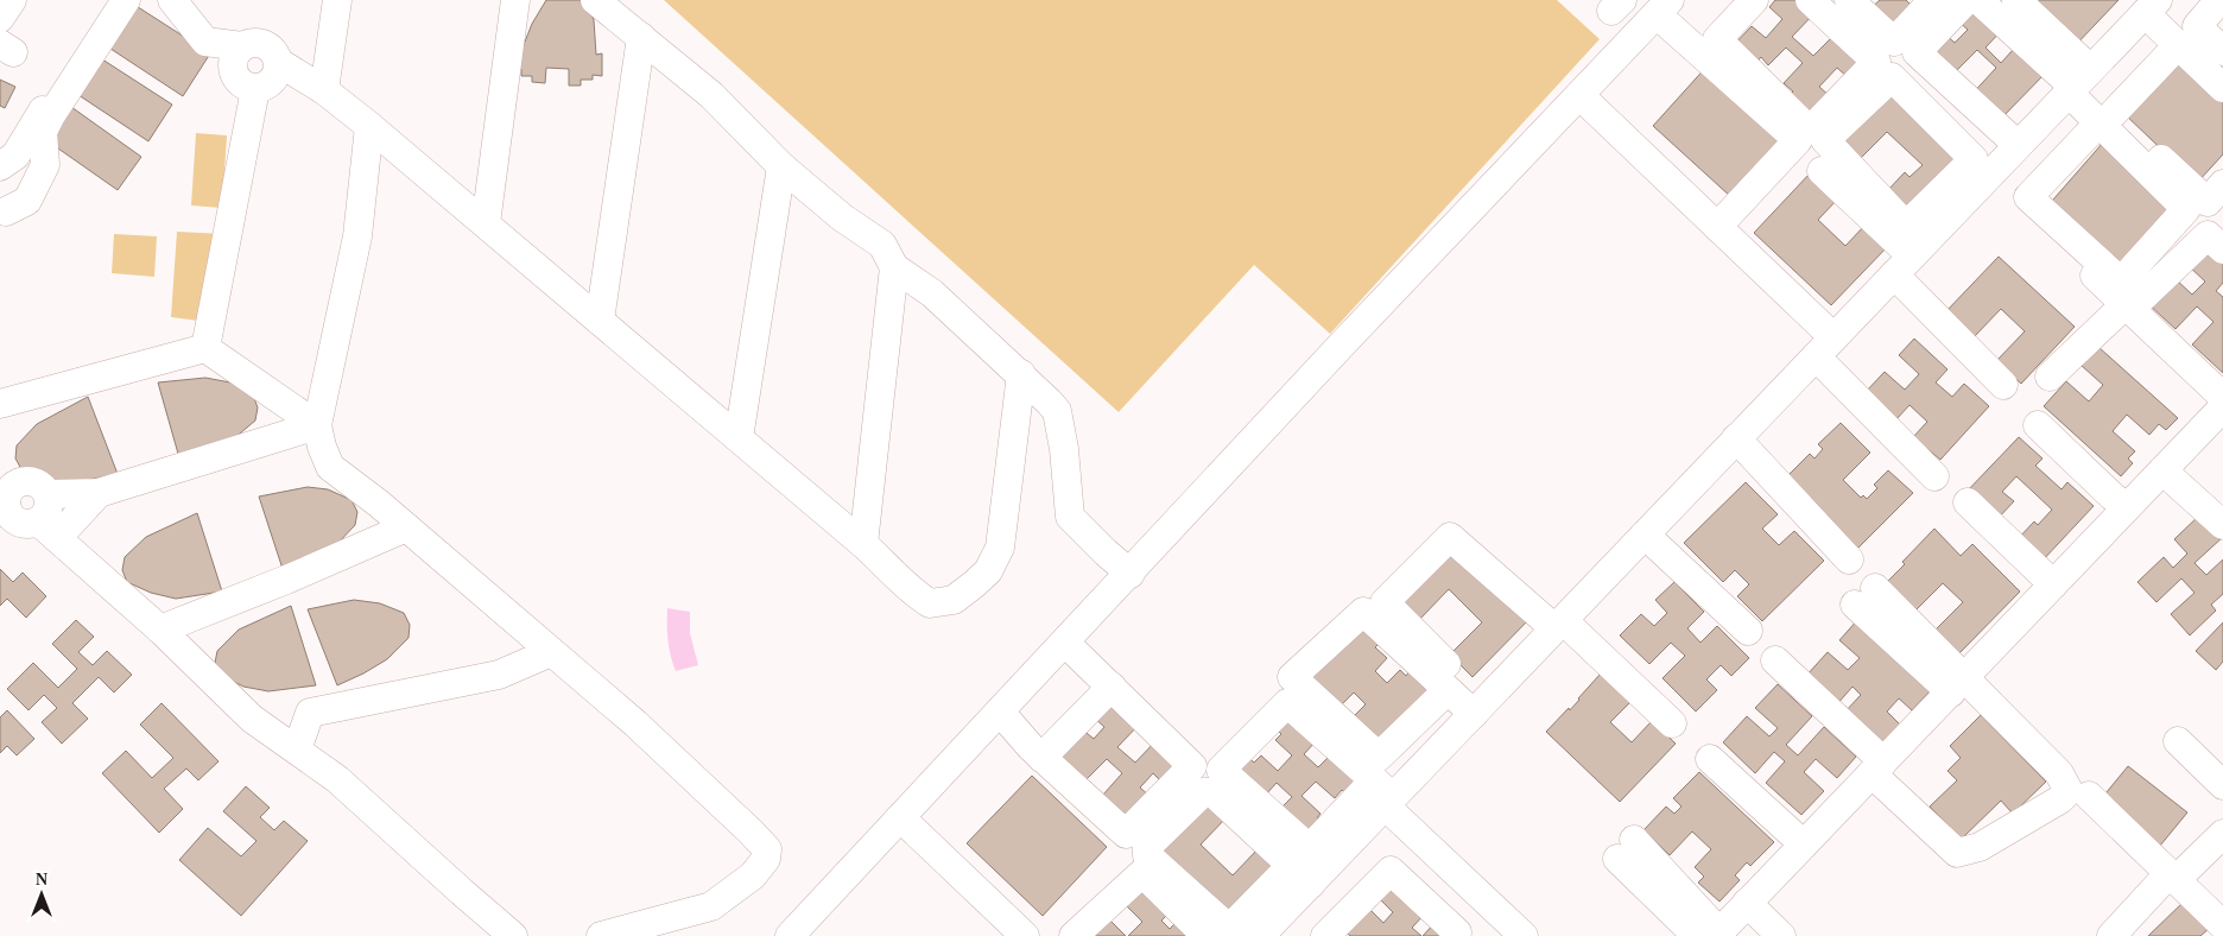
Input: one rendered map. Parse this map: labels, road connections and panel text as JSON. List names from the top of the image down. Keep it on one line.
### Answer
{"north":"top"}
